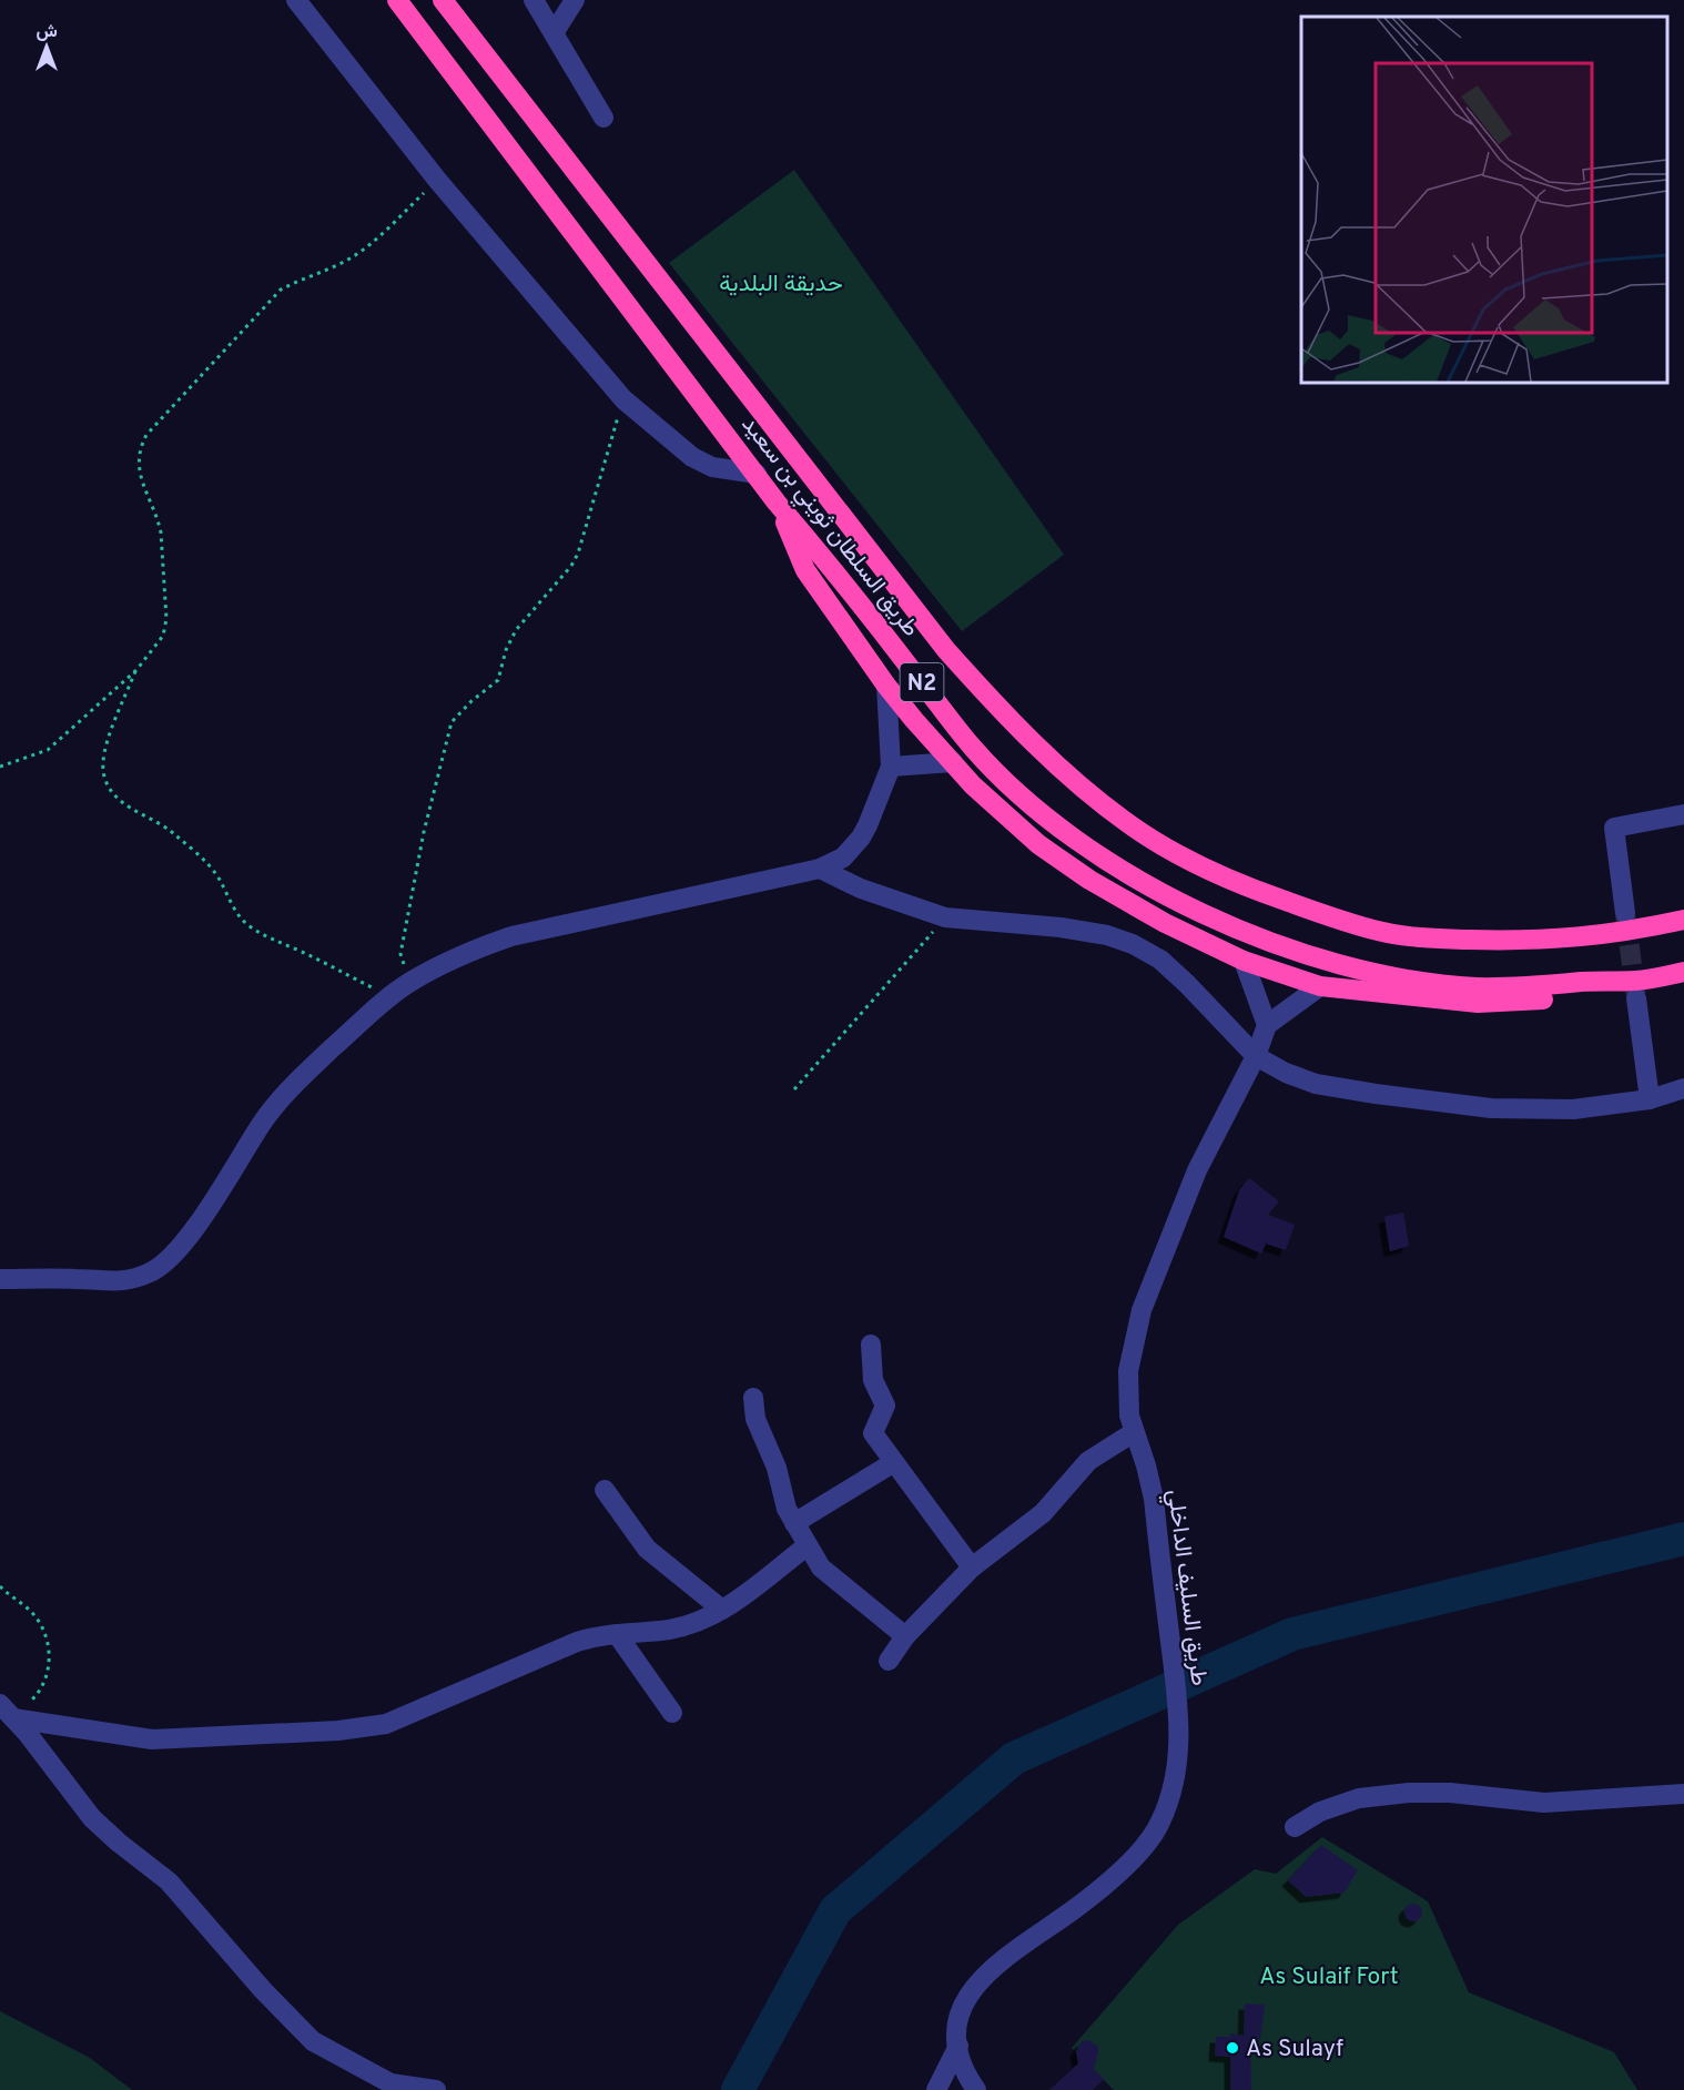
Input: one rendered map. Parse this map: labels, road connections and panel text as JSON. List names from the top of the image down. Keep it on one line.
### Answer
{"streets":{"highway":["طريق السلطان ثويني بن سعيد","N2"],"street":["طريق السليف الداخلي"]},"parks":["حديقة البلدية","As Sulaif Fort"],"places":["As Sulayf"],"north":"top"}
